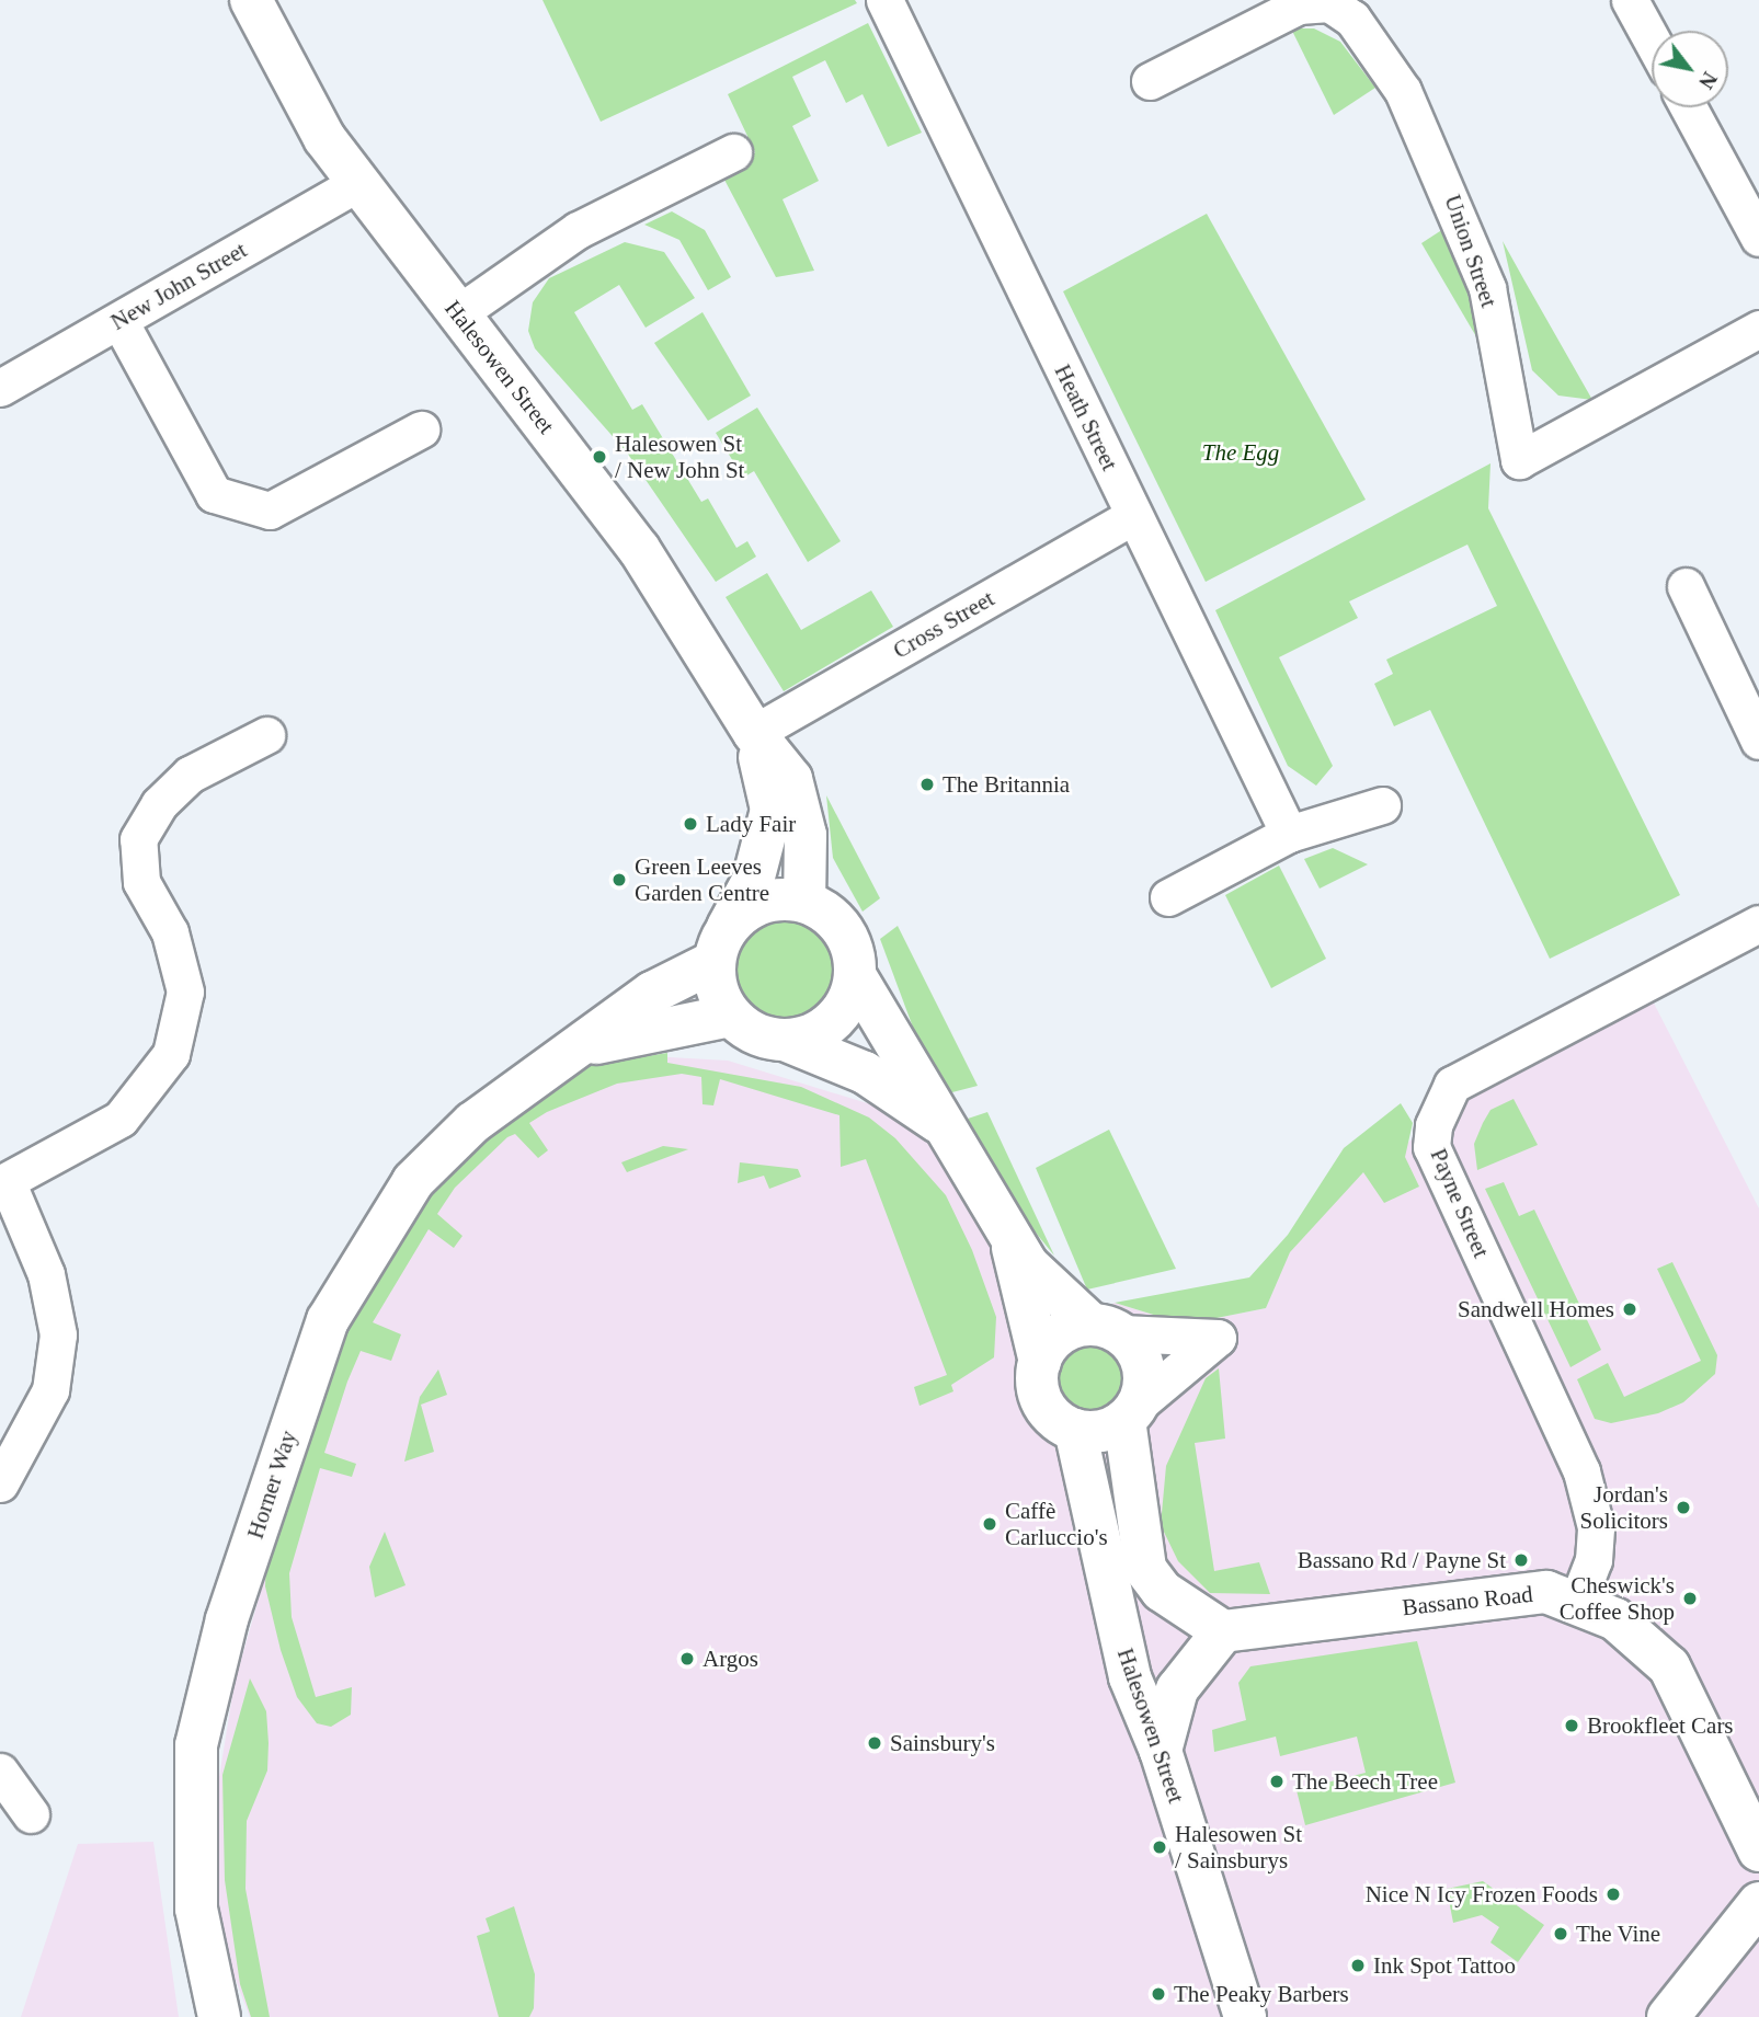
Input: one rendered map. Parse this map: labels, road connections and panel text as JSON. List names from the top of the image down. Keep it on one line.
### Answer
{"streets":{"main road":["Halesowen Street","Horner Way","Bassano Road"],"street":["Union Street","New John Street","Heath Street","Cross Street","Payne Street"]},"crossings":[["New John Street","Halesowen Street"],["Halesowen Street","Cross Street"],["Halesowen Street","Horner Way"],["Heath Street","Cross Street"],["Payne Street","Bassano Road"]],"parks":["The Egg"],"places":["Halesowen St / New John St","The Britannia","Lady Fair","Green Leeves Garden Centre","Sandwell Homes","Jordan's Solicitors","Caffè Carluccio's","Bassano Rd / Payne St","Cheswick's Coffee Shop","Argos","Brookfleet Cars","Sainsbury's","The Beech Tree","Halesowen St / Sainsburys","Nice N Icy Frozen Foods","The Vine","Ink Spot Tattoo","The Peaky Barbers"],"north":"bottom right"}
